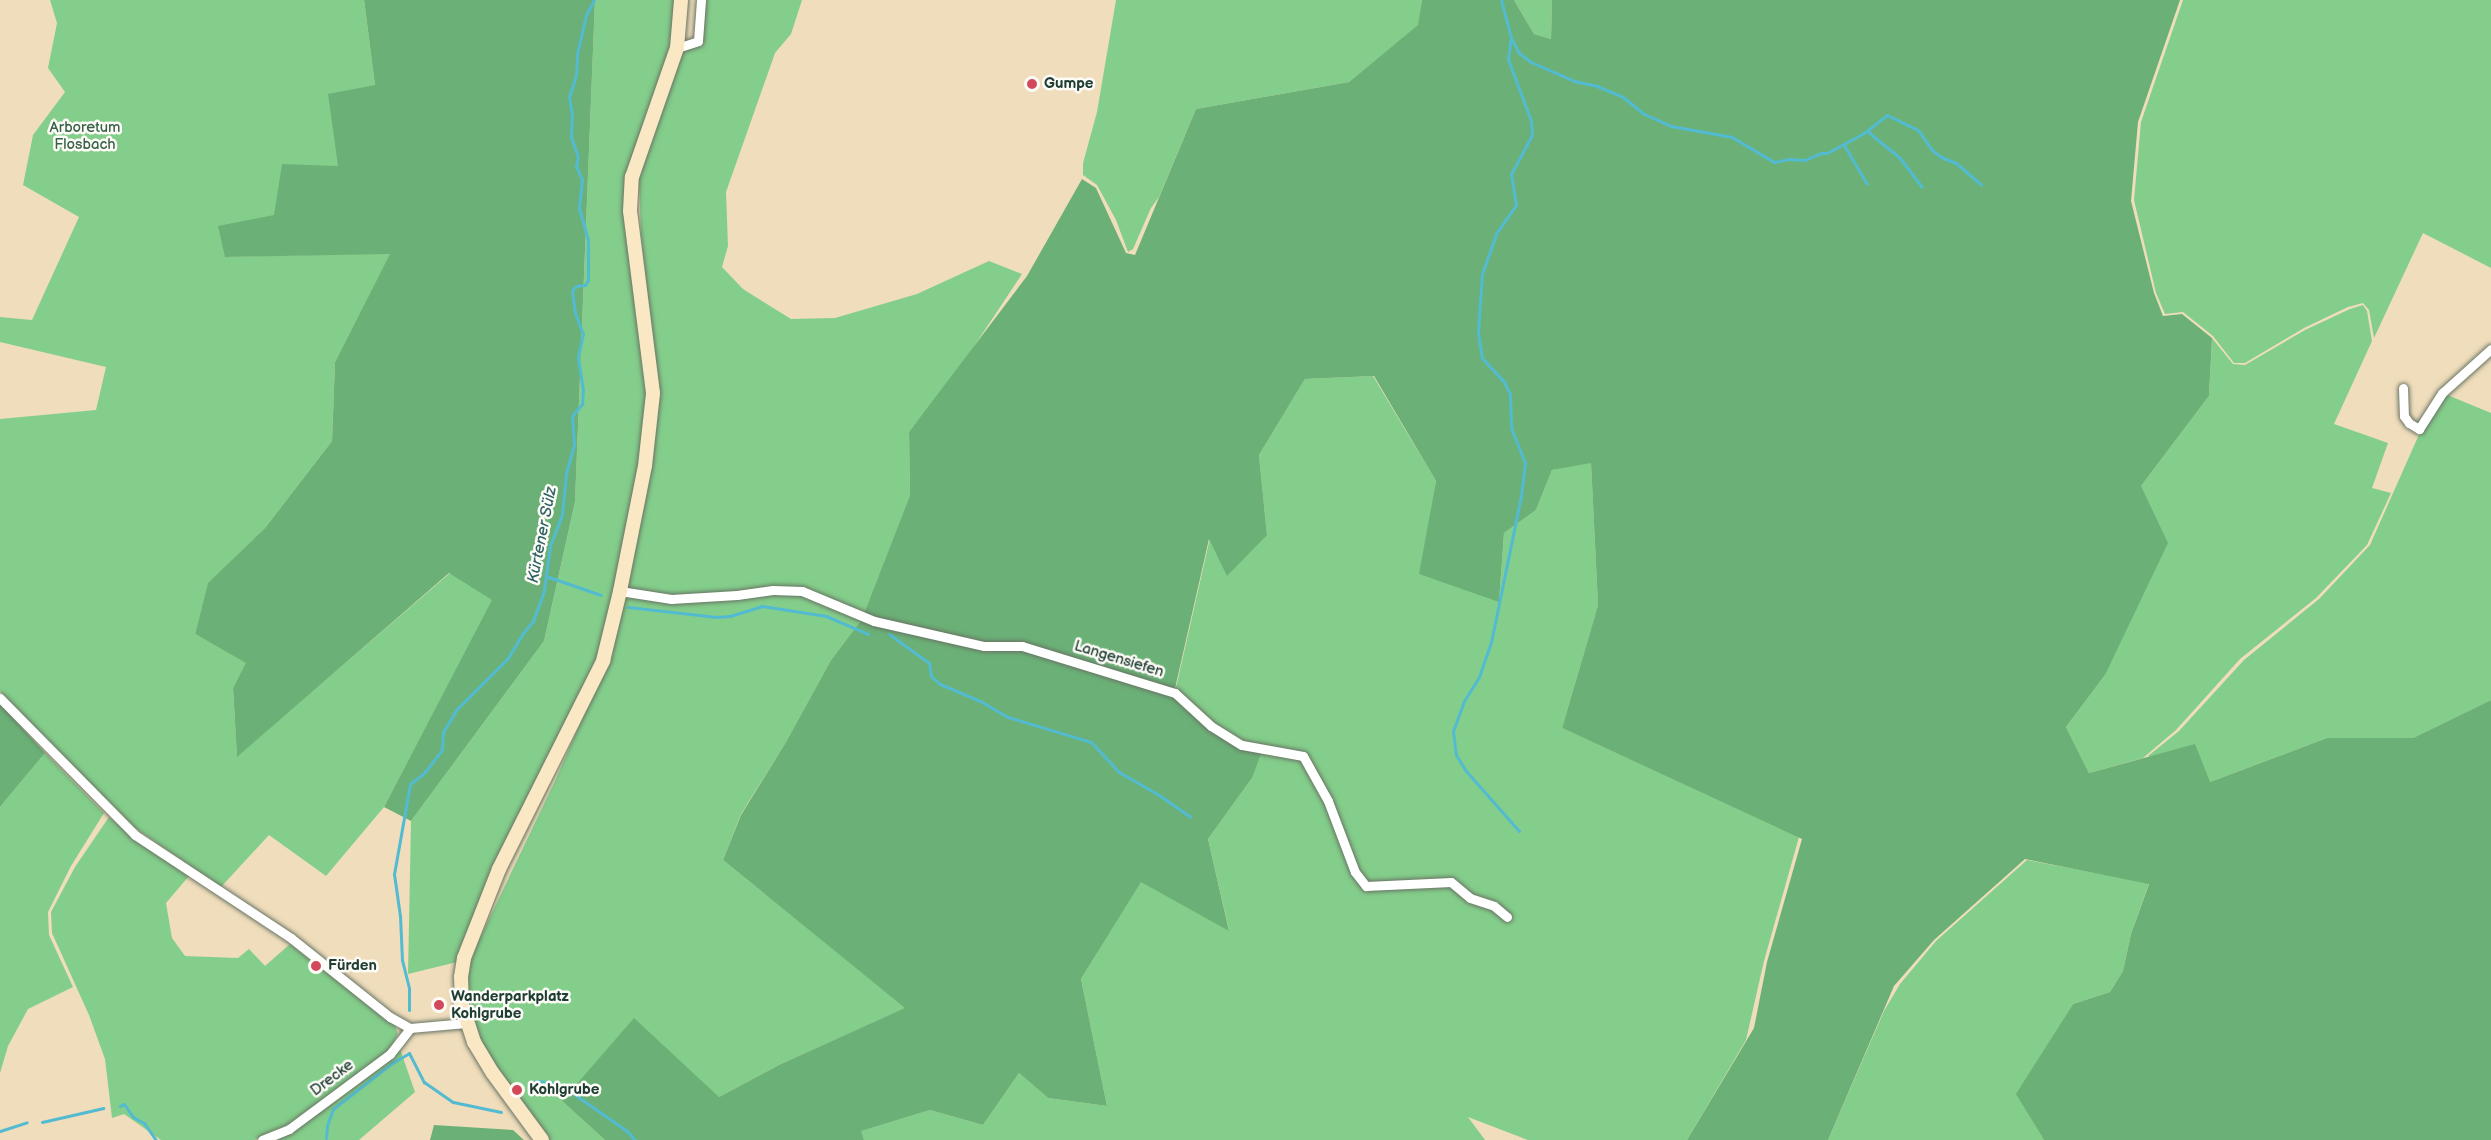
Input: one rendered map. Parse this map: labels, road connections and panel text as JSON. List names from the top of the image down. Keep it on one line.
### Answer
{"streets":{"street":["Langensiefen","Drecke"]},"water":["Kürtener Sülz"],"parks":["Arboretum Flosbach"],"places":["Gumpe","Fürden","Wanderparkplatz Kohlgrube","Kohlgrube"]}
